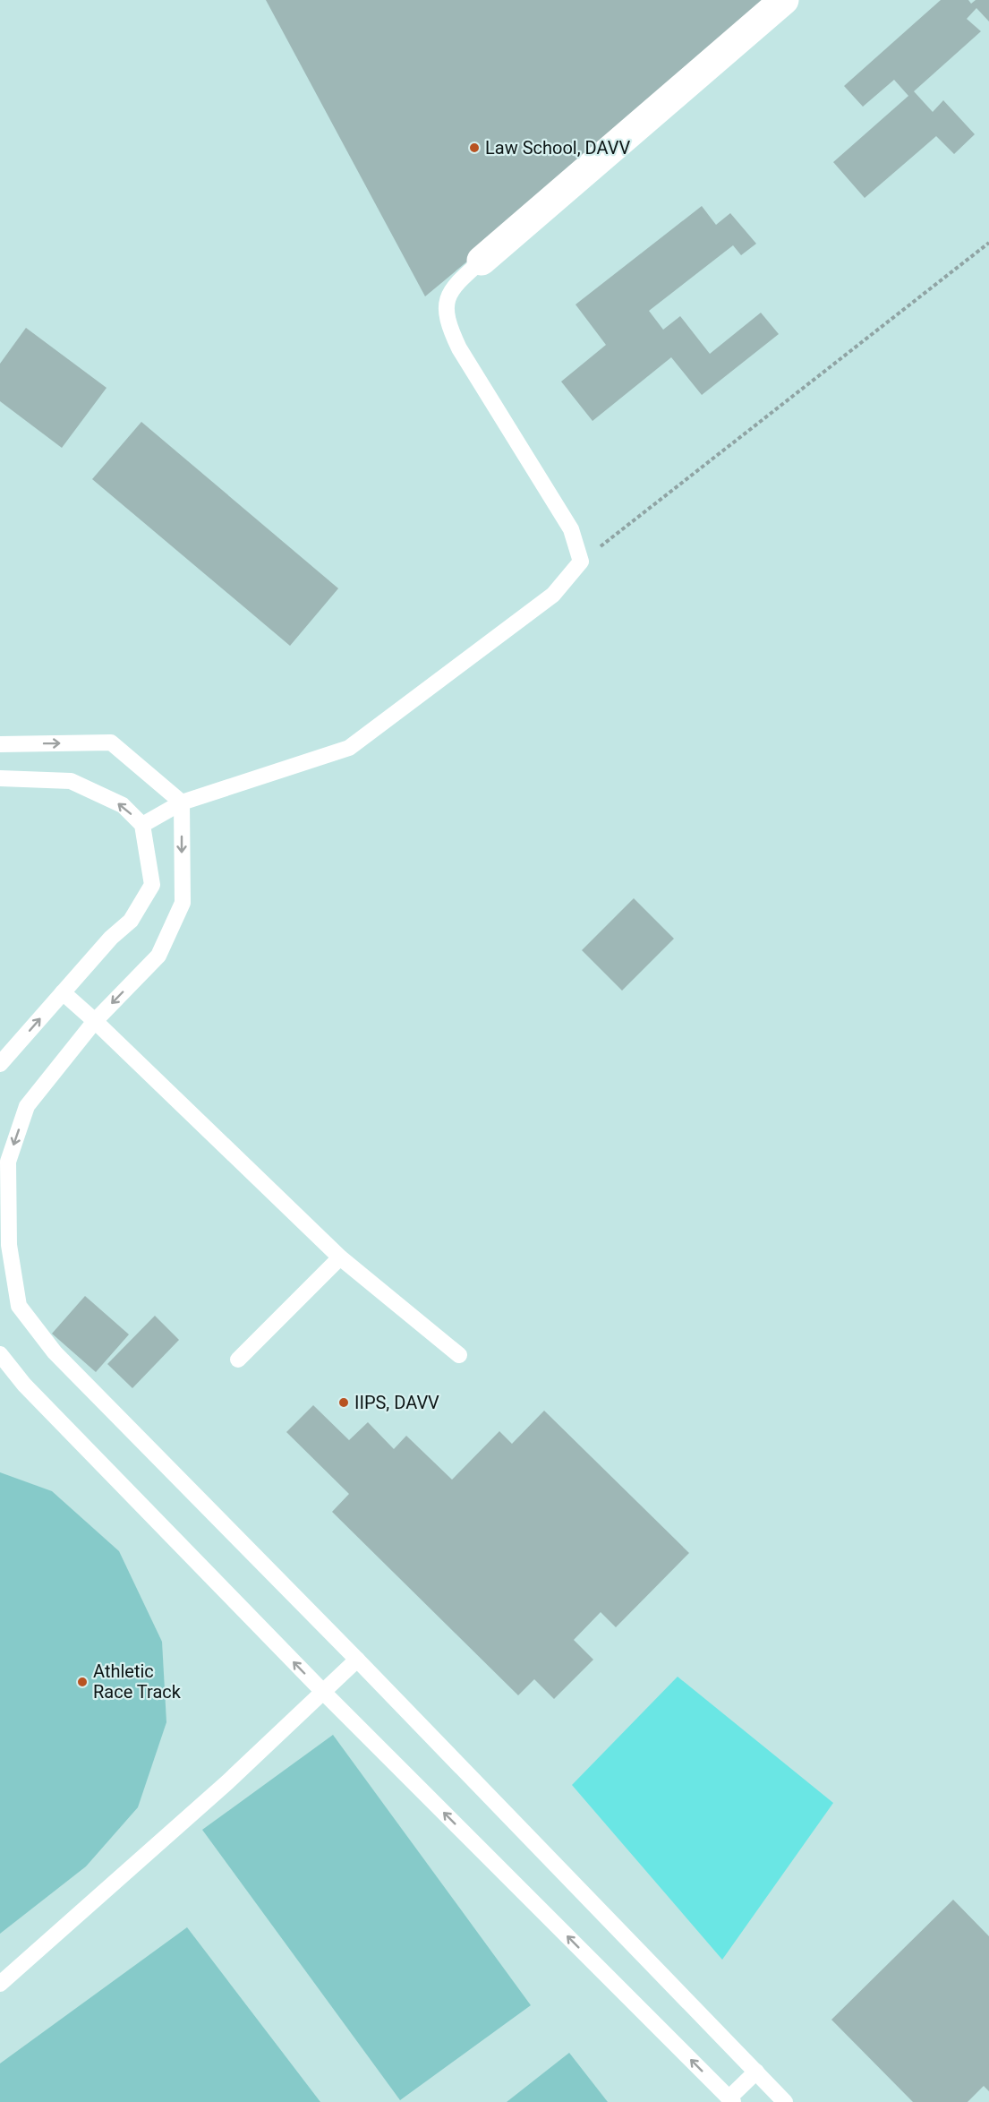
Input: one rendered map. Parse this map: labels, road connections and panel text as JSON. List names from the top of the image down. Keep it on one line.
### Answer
{"places":["Law School, DAVV","IIPS, DAVV","Athletic Race Track"]}
